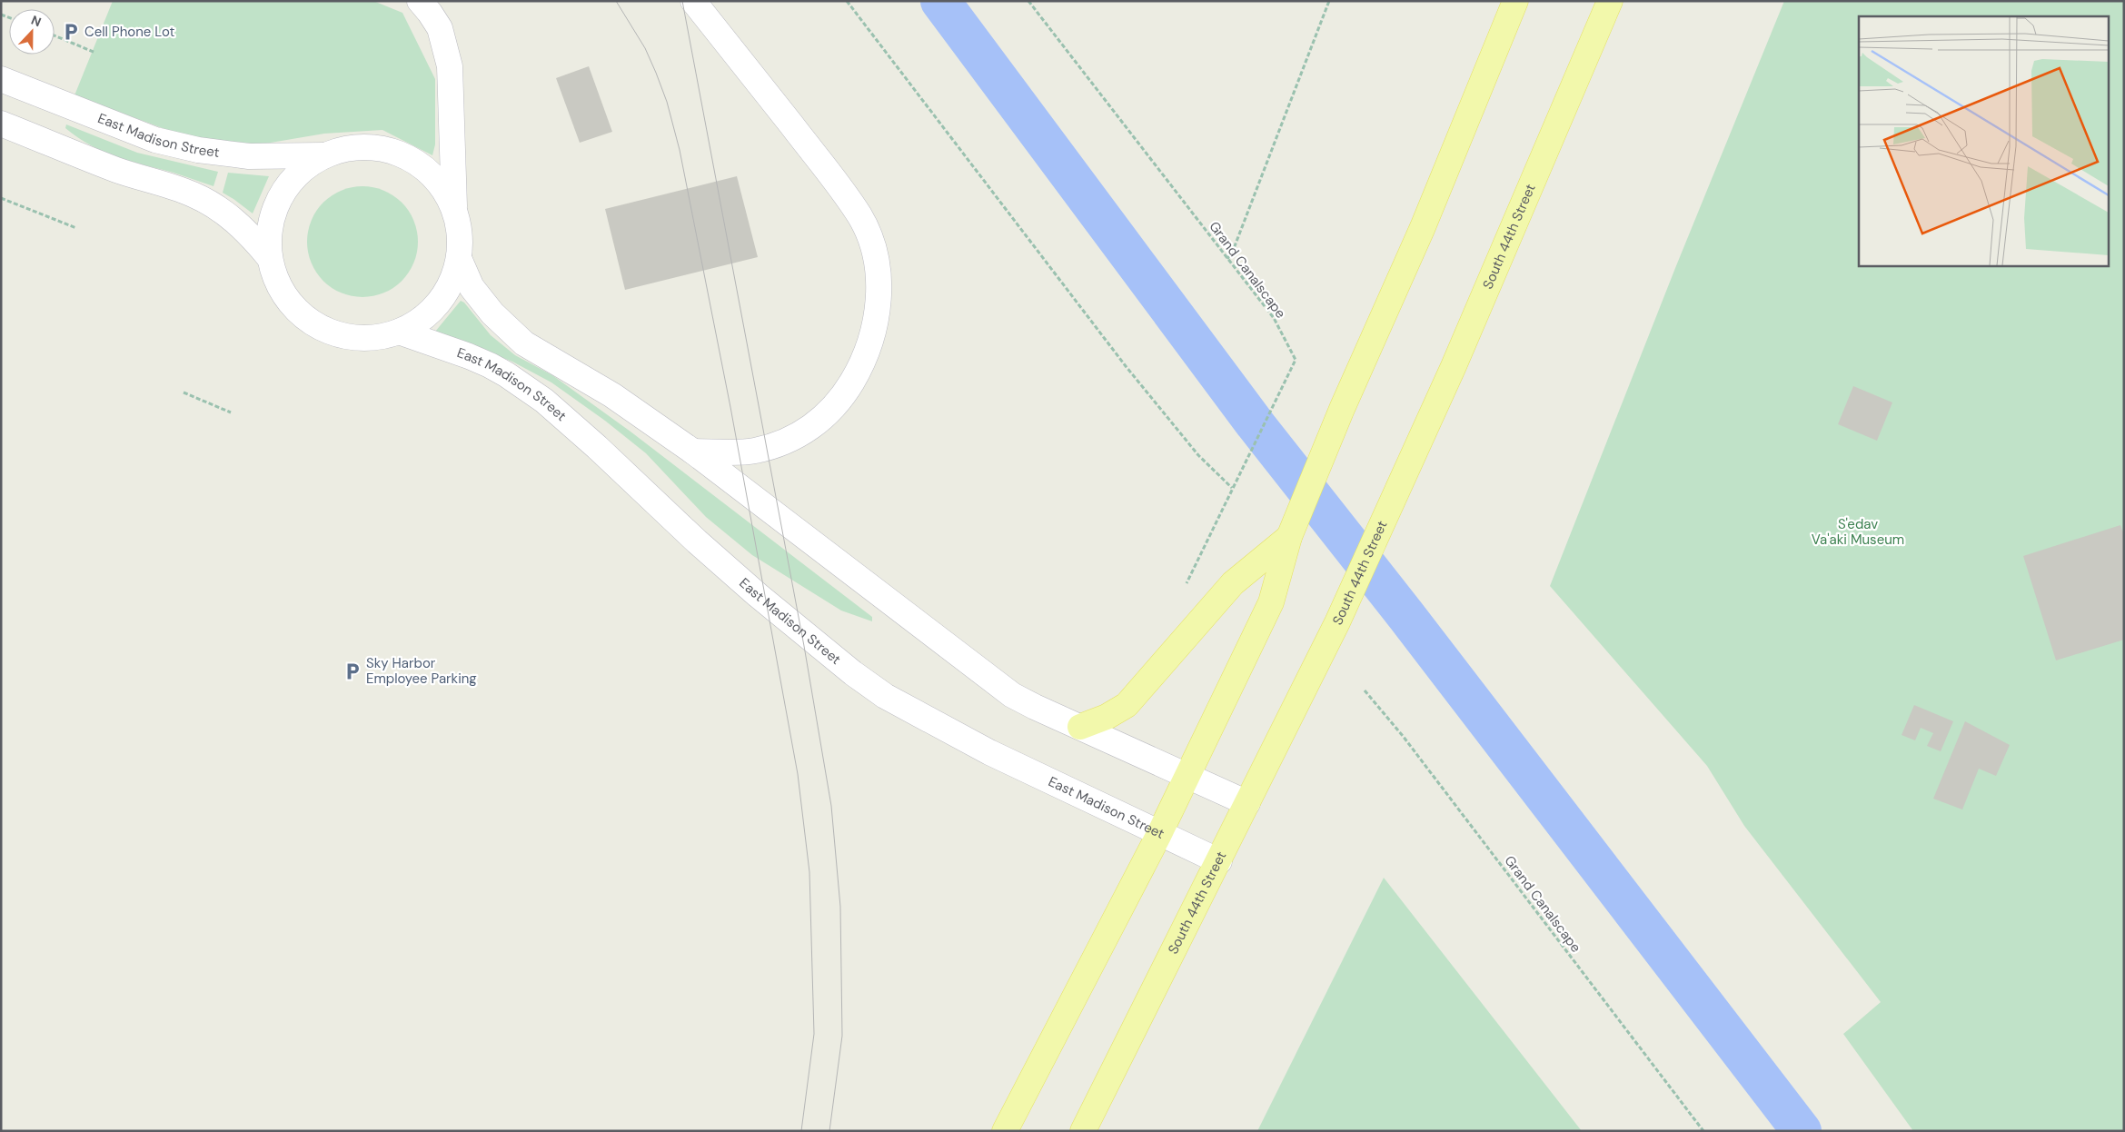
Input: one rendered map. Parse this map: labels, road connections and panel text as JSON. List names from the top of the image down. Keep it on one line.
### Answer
{"streets":{"main road":["South 44th Street"],"street":["East Madison Street"],"path":["Grand Canalscape"]},"crossings":[["East Madison Street","South 44th Street"]],"parks":["S'edav Va'aki Museum"],"places":{"parking":["Cell Phone Lot","Sky Harbor Employee Parking"]},"north":"top"}
